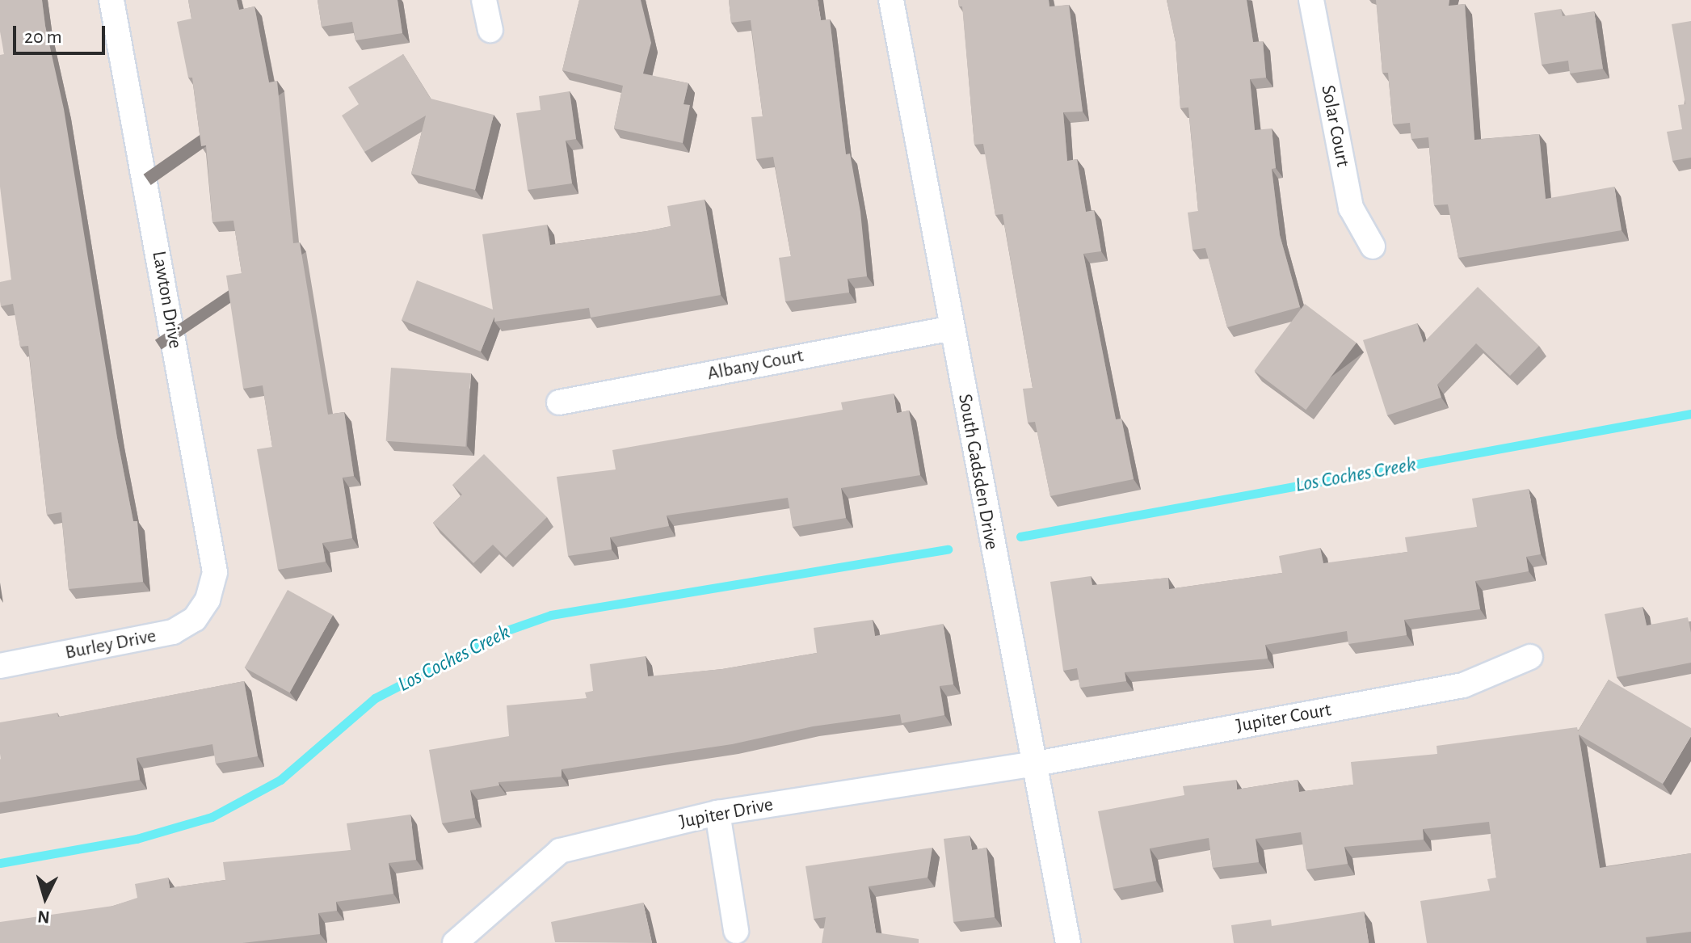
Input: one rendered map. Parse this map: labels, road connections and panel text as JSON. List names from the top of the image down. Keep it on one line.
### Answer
{"streets":{"street":["Solar Court","Lawton Drive","Albany Court","South Gadsden Drive","Burley Drive","Jupiter Court","Jupiter Drive"]},"crossings":[["Lawton Drive","Burley Drive"],["Albany Court","South Gadsden Drive"],["South Gadsden Drive","Jupiter Court"],["South Gadsden Drive","Jupiter Drive"],["Jupiter Court","Jupiter Drive"]],"water":["Los Coches Creek"],"scale_bar":"20 m","north":"bottom"}
